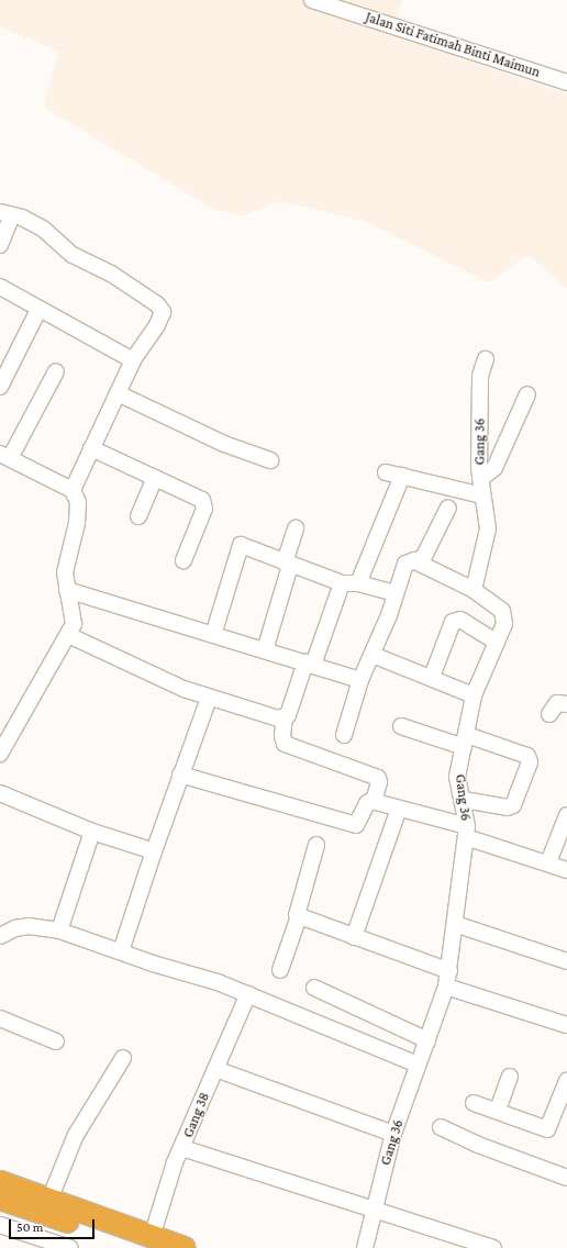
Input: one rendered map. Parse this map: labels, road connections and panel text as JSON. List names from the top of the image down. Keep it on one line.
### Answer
{"streets":{"street":["Jalan Siti Fatimah Binti Maimun","Gang 36","Gang 38"]},"scale_bar":"50 m"}
